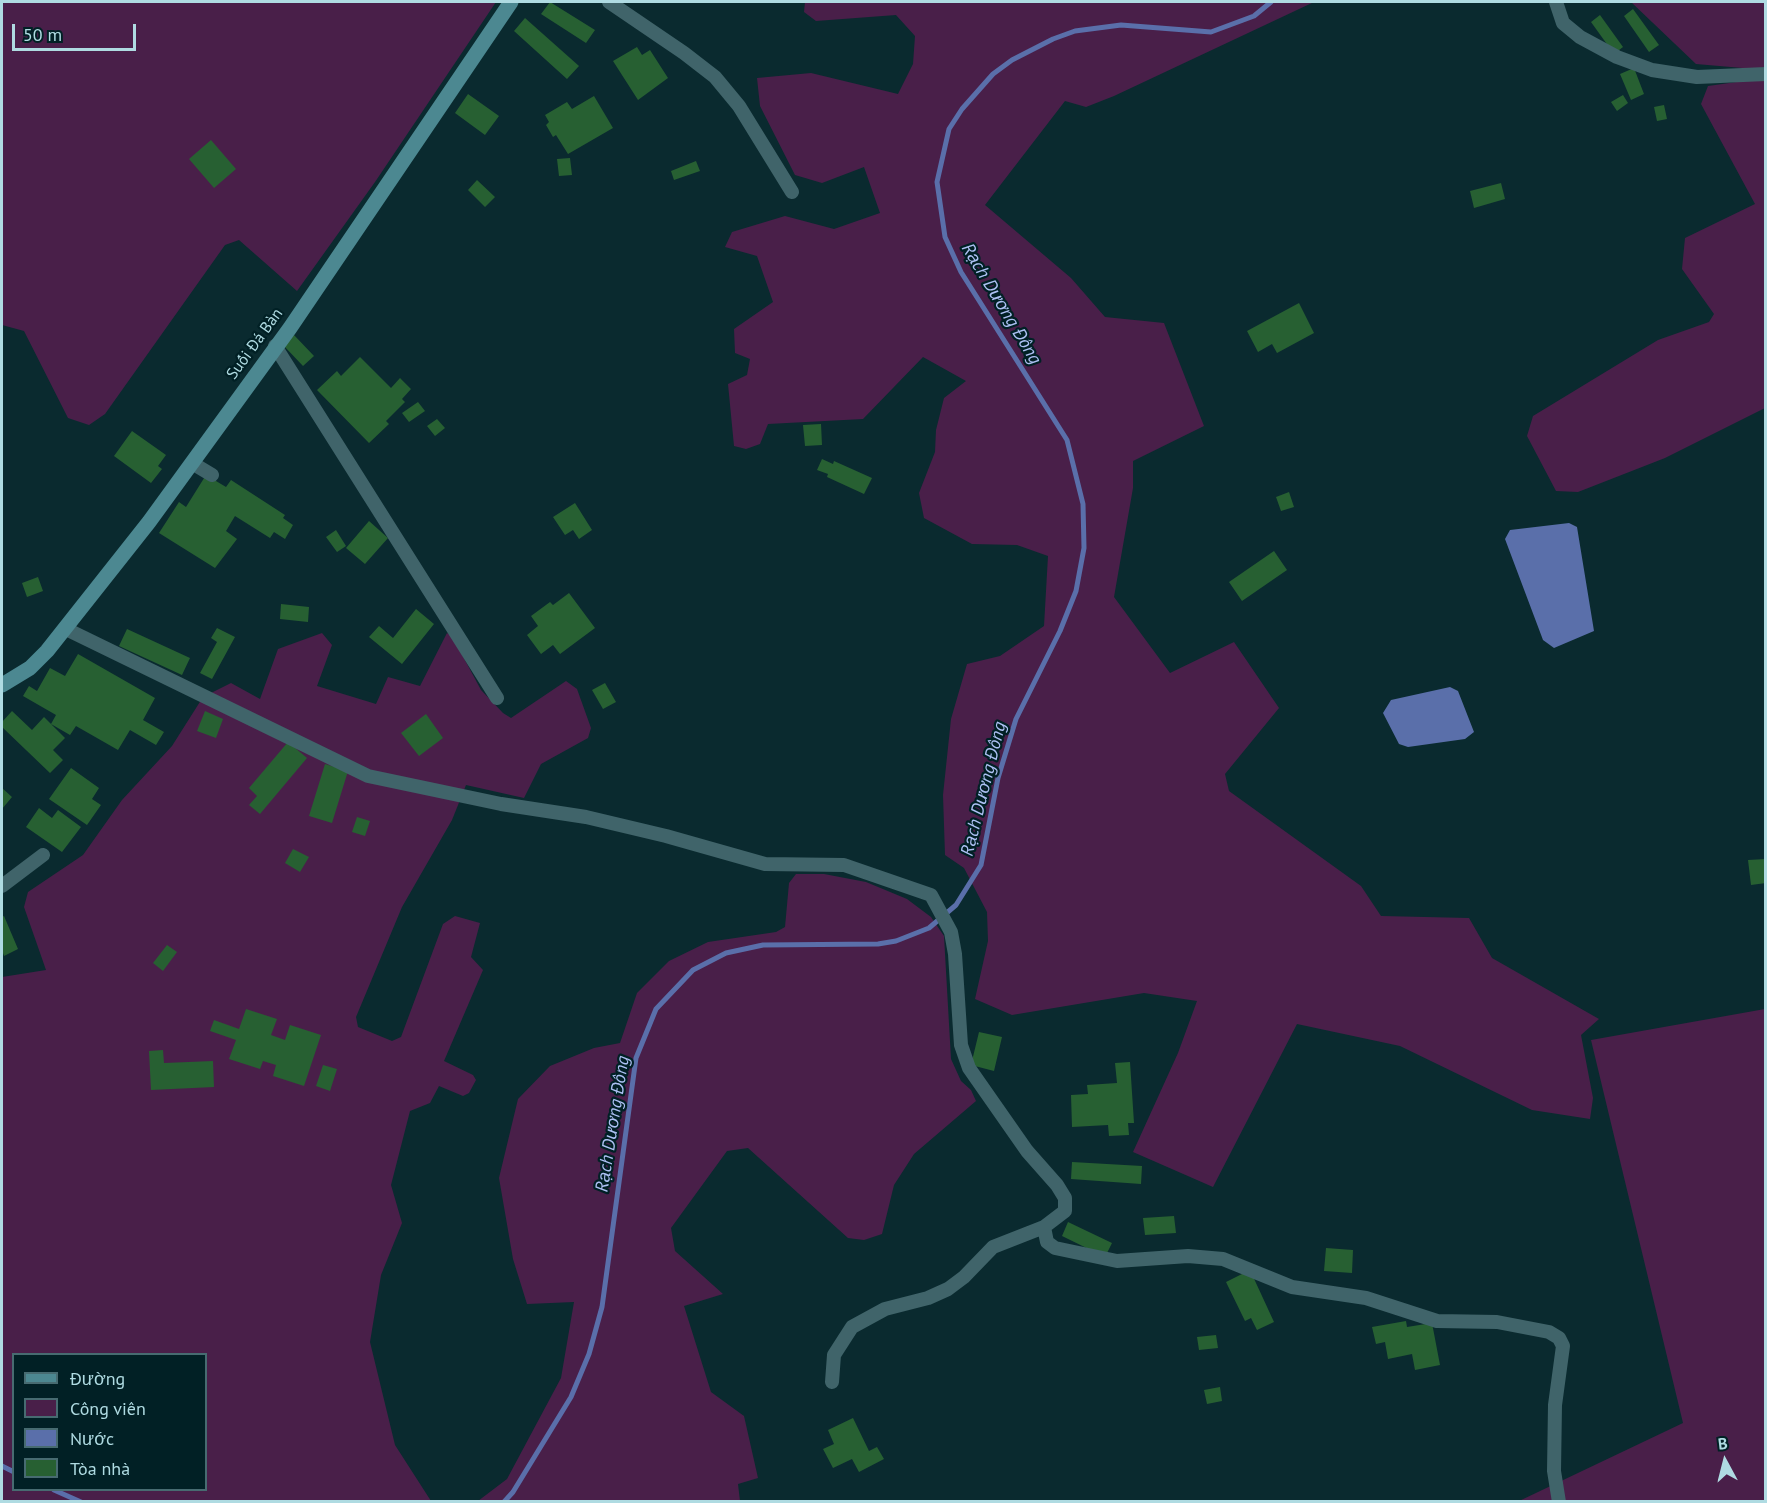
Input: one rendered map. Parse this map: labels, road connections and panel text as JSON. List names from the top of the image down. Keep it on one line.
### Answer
{"streets":{"street":["Suối Đá Bàn"]},"water":["Rạch Dương Đông"],"legend":["Đường","Công viên","Nước","Tòa nhà"],"scale_bar":"50 m","north":"top"}
